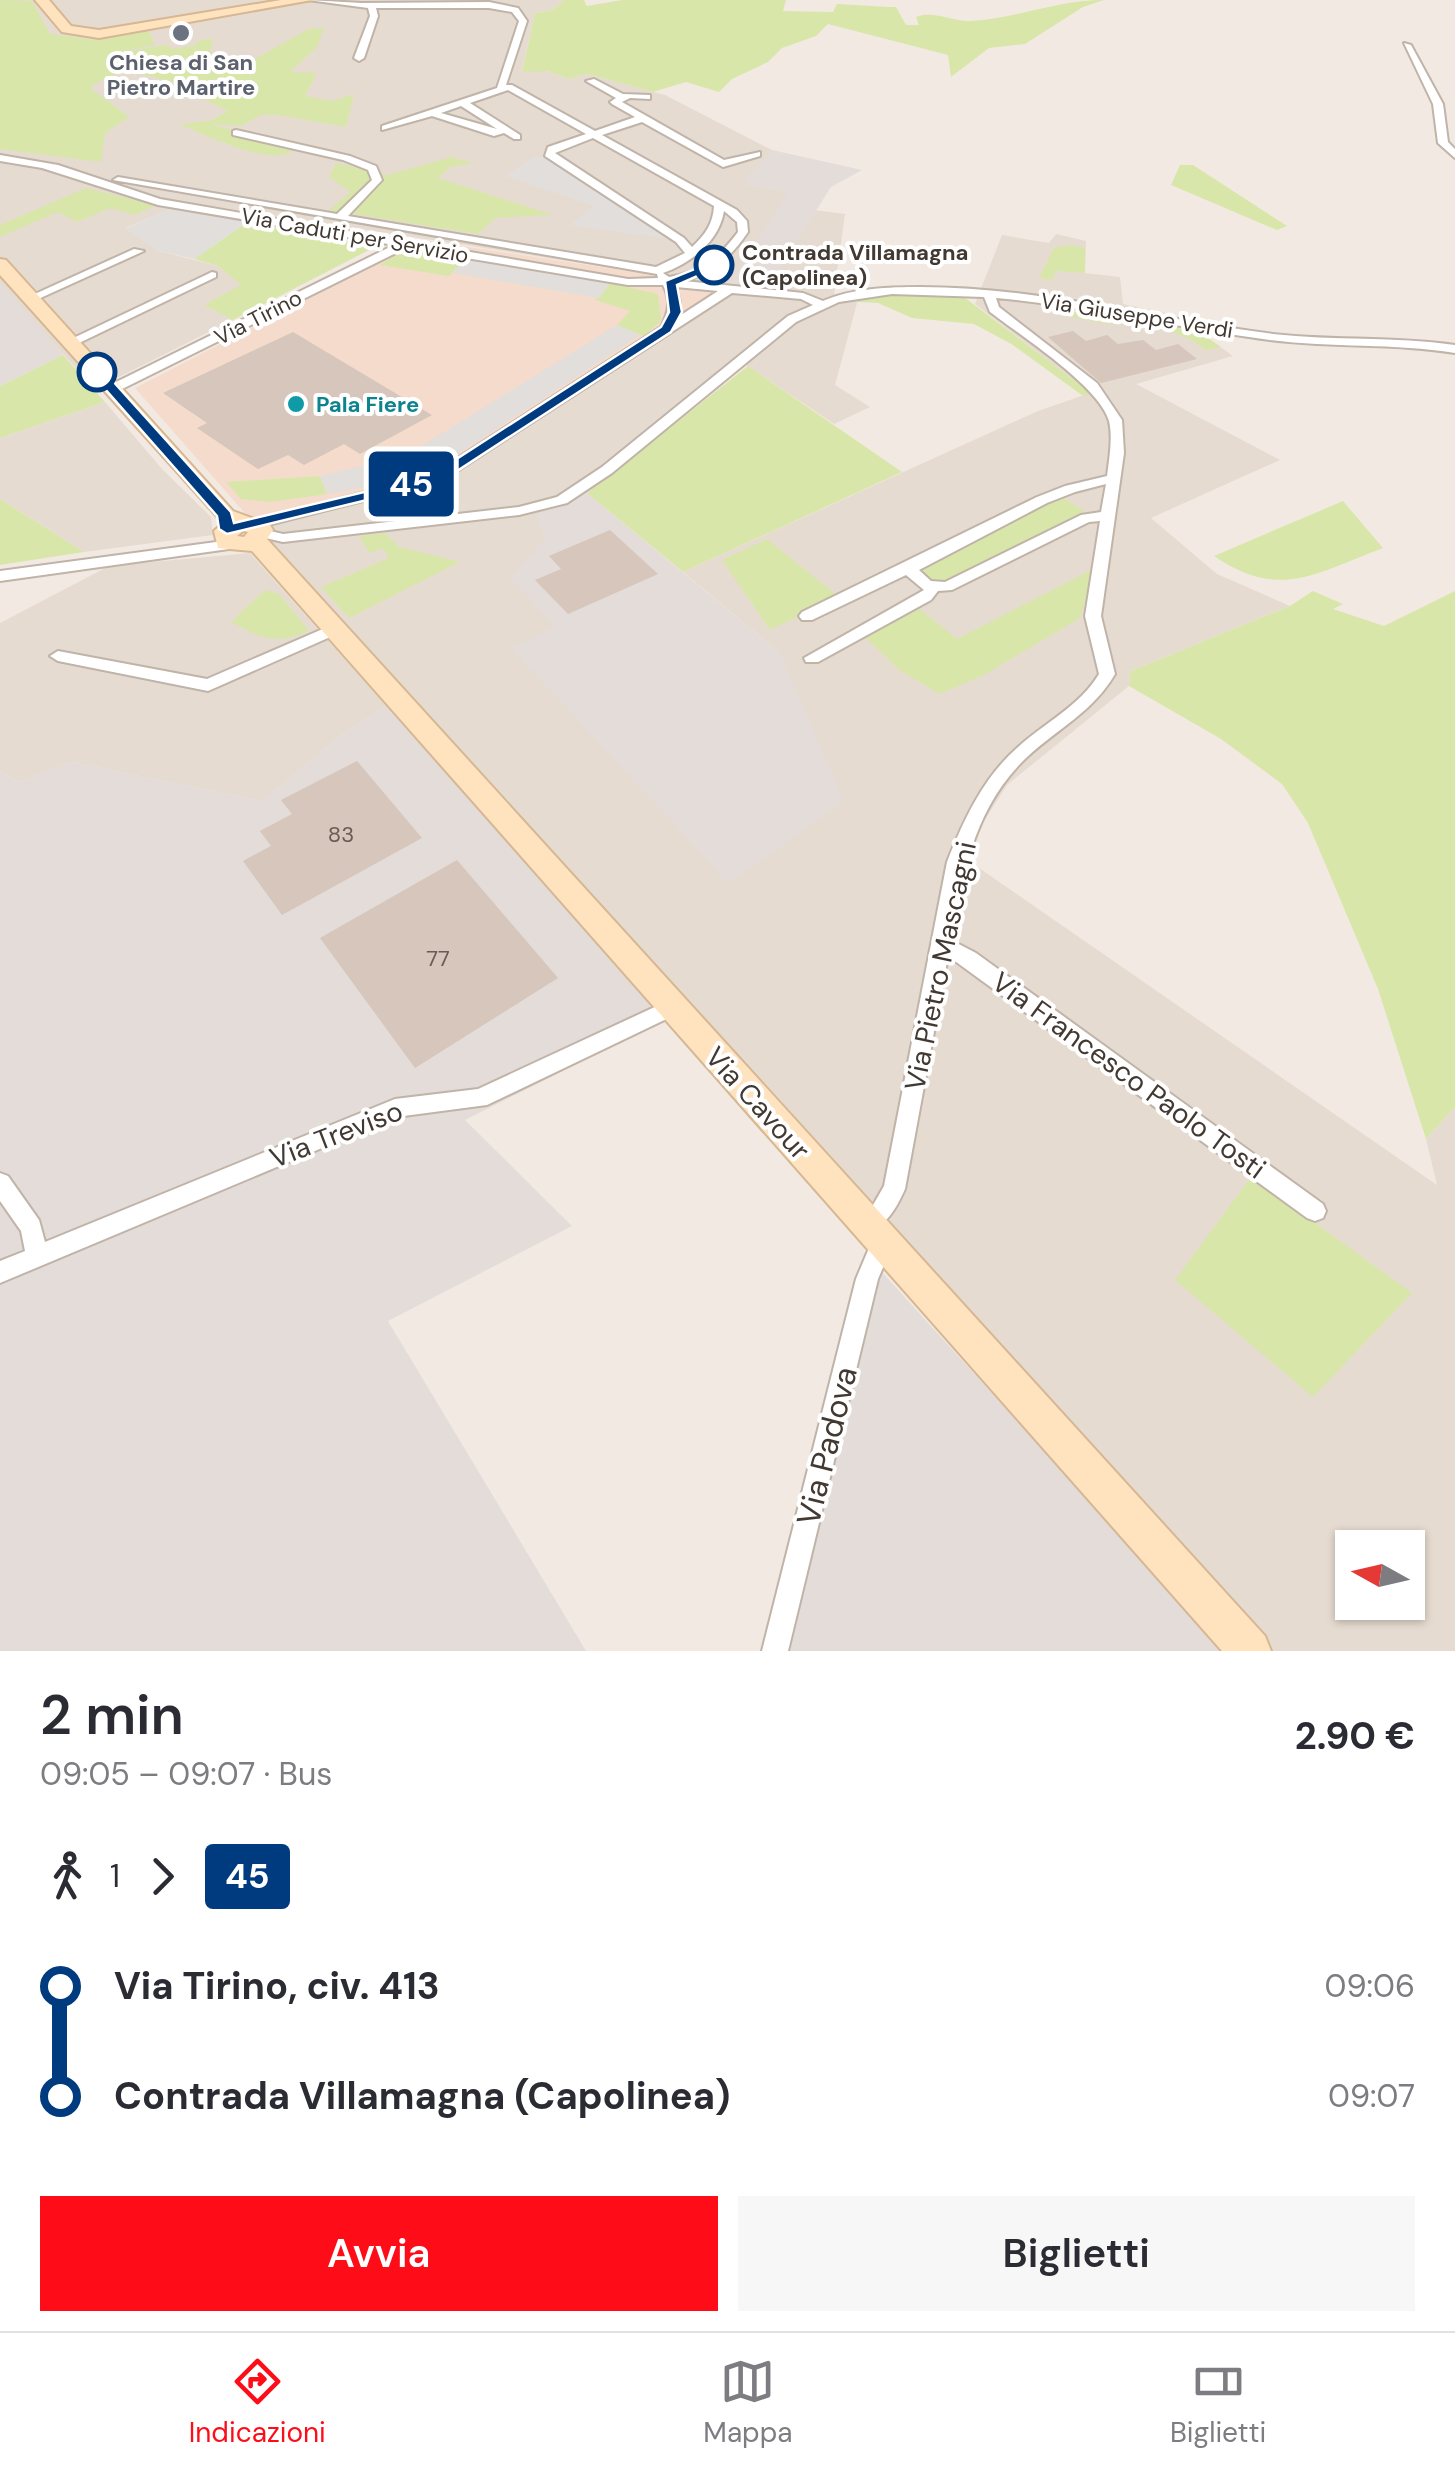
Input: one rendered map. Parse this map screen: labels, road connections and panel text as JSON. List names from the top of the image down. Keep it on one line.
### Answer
{"streets":{"street":["Via Caduti per Servizio","Via Giuseppe Verdi","Via Tirino","Via Pietro Mascagni","Via Francesco Paolo Tosti","Via Cavour","Via Treviso","Via Padova"]},"crossings":[["Via Caduti per Servizio","Via Tirino"],["Via Giuseppe Verdi","Via Pietro Mascagni"],["Via Pietro Mascagni","Via Francesco Paolo Tosti"],["Via Pietro Mascagni","Via Cavour"],["Via Pietro Mascagni","Via Padova"],["Via Cavour","Via Treviso"],["Via Cavour","Via Padova"]],"places":["Chiesa di San Pietro Martire","Contrada Villamagna (Capolinea)","Pala Fiere"],"lines":["bus line 45"],"house_numbers":["83","77"],"north":"left","page":{"on_map":"45","heading":["2 min","09:05 – 09:07 · Bus","2.90 €"],"legs":["1","45"],"list":[{"name":"Via Tirino, civ. 413","value":"09:06"},{"name":"Contrada Villamagna (Capolinea)","value":"09:07"}],"buttons":["Avvia","Biglietti"],"tabs":["Indicazioni","Mappa","Biglietti"]}}
